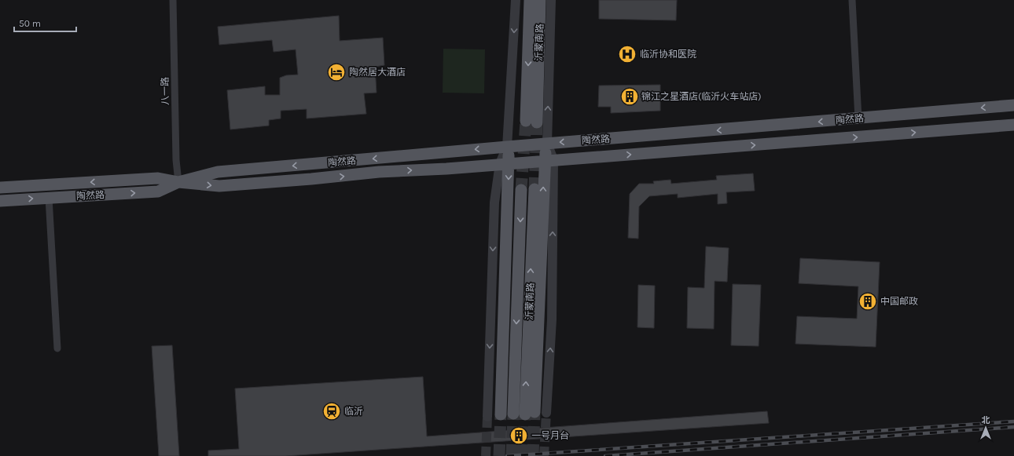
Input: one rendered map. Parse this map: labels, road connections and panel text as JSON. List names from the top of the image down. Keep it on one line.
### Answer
{"streets":{"main road":["沂蒙南路","陶然路"],"street":["八一路"]},"crossings":[["八一路","陶然路"]],"places":{"hospital":["临沂协和医院"],"hotel":["陶然居大酒店"],"building":["锦江之星酒店(临沂火车站店)","中国邮政","一号月台"],"station":["临沂"]},"scale_bar":"50 m","north":"top"}
